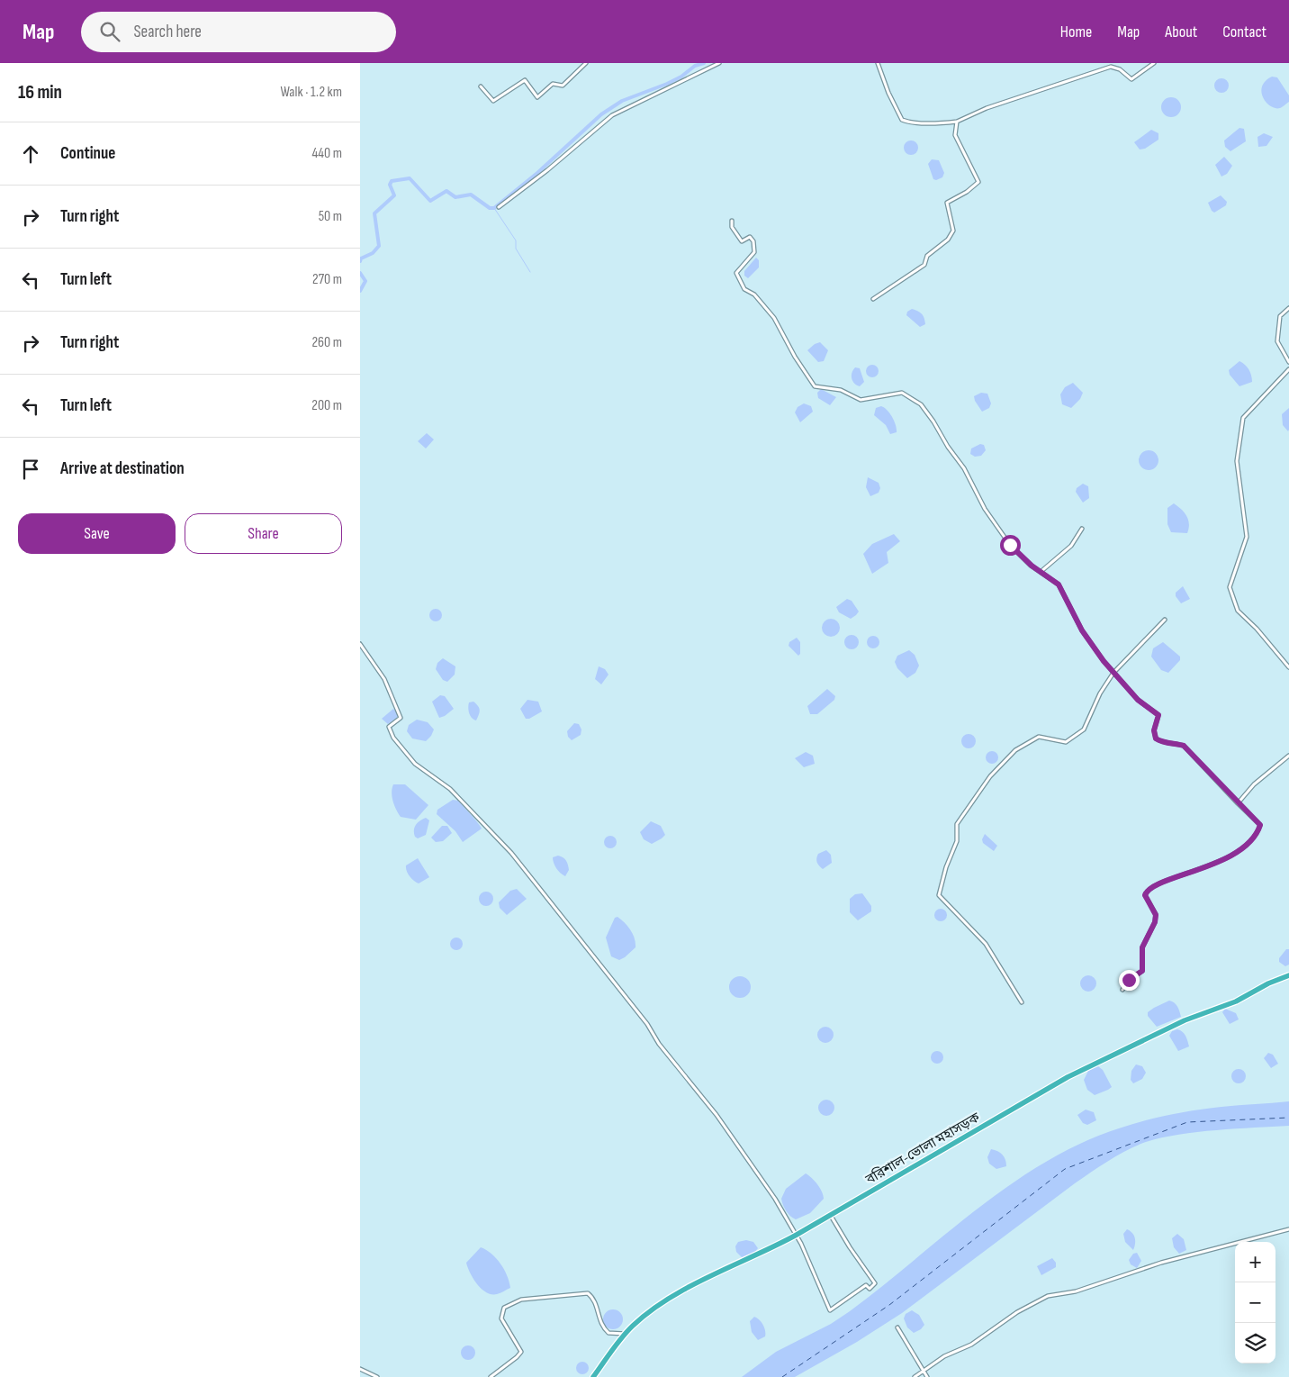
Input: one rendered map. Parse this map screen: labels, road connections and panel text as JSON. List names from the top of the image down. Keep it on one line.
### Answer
{"streets":{"highway":["বরিশাল-ভোলা মহাসড়ক"]},"page":{"header":"Map","search":"Search here","nav":["Home","Map","About","Contact"],"heading":["16 min","Walk · 1.2 km"],"list":[["Continue","440 m"],["Turn right","50 m"],["Turn left","270 m"],["Turn right","260 m"],["Turn left","200 m"],"Arrive at destination"],"buttons":["Save","Share"],"map_buttons":["+","−"]}}
